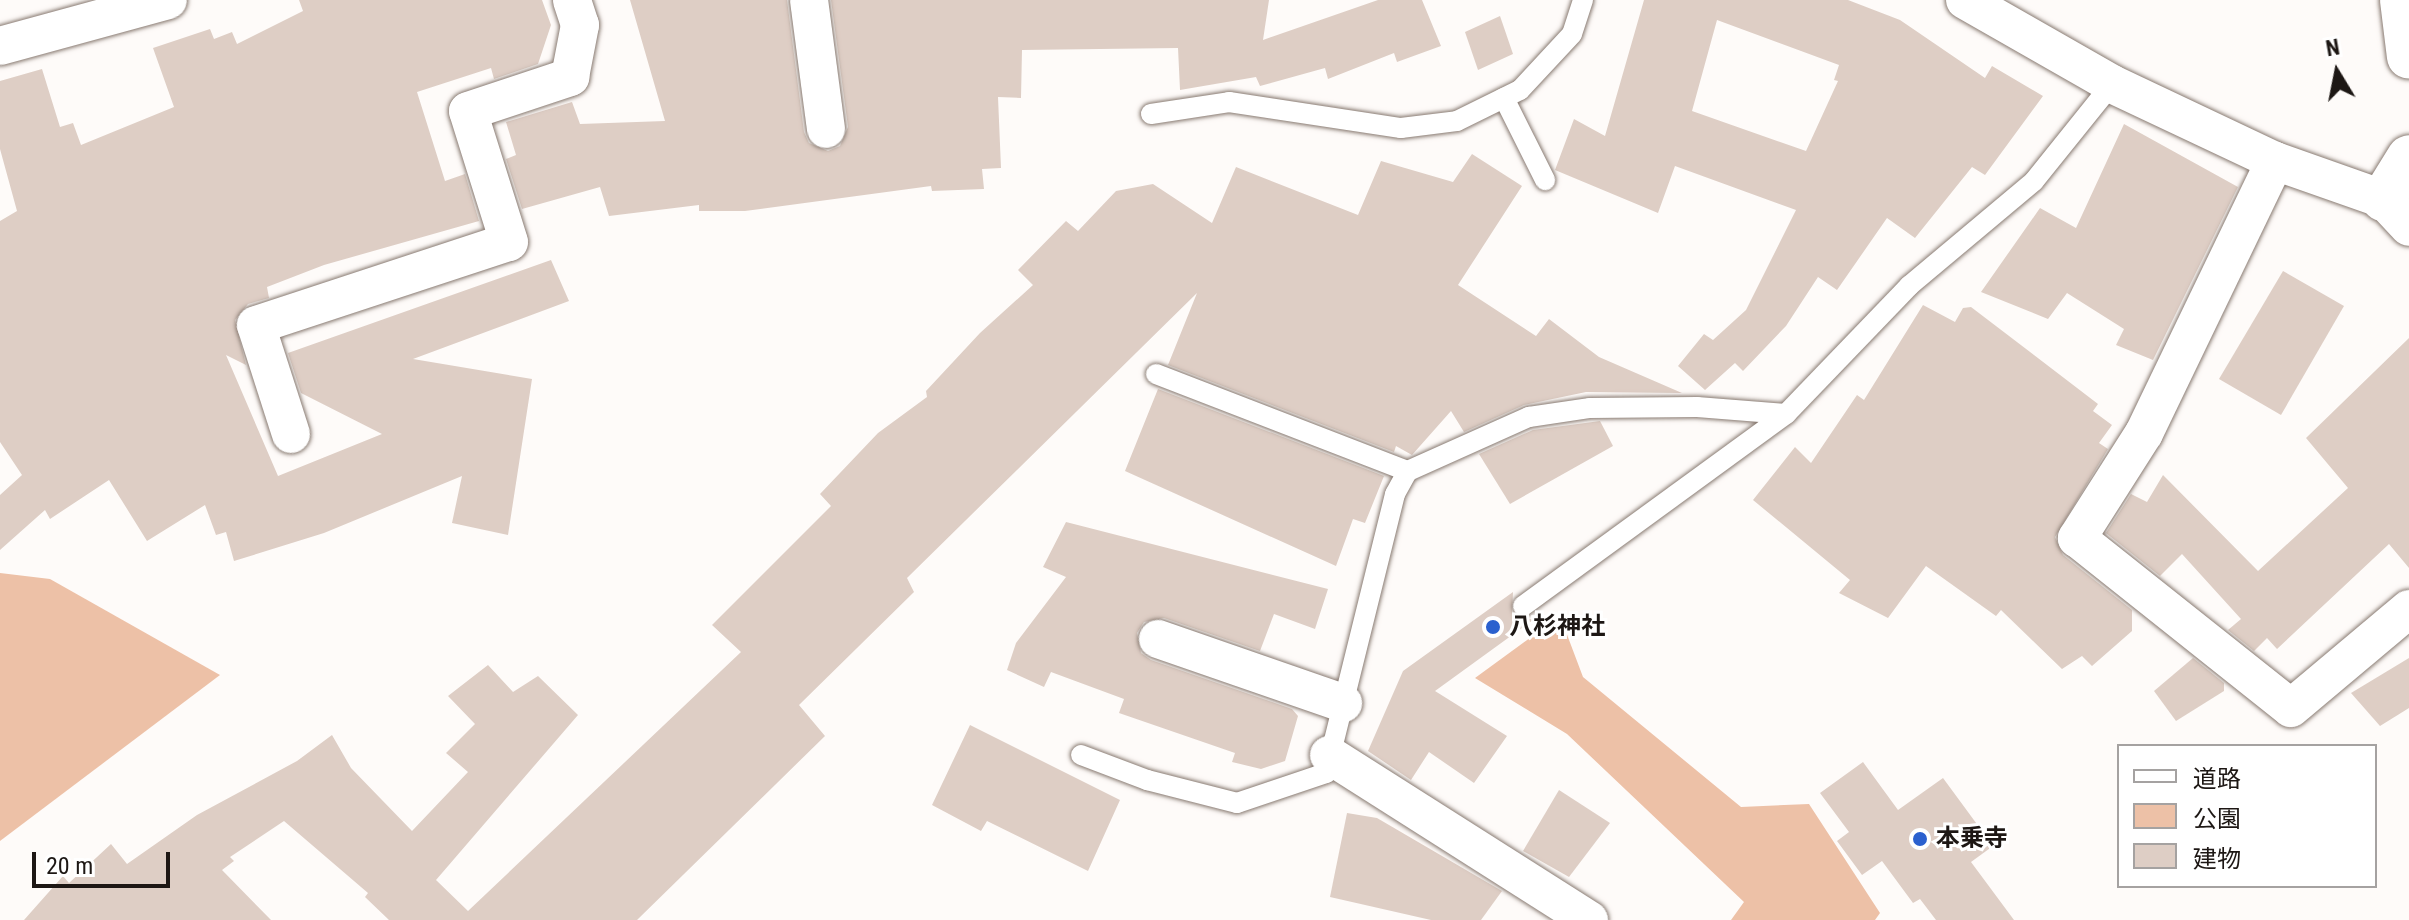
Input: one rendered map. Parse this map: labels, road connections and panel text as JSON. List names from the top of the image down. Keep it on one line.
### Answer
{"places":["八杉神社","本乗寺"],"legend":["道路","公園","建物"],"scale_bar":"20 m","north":"top"}
